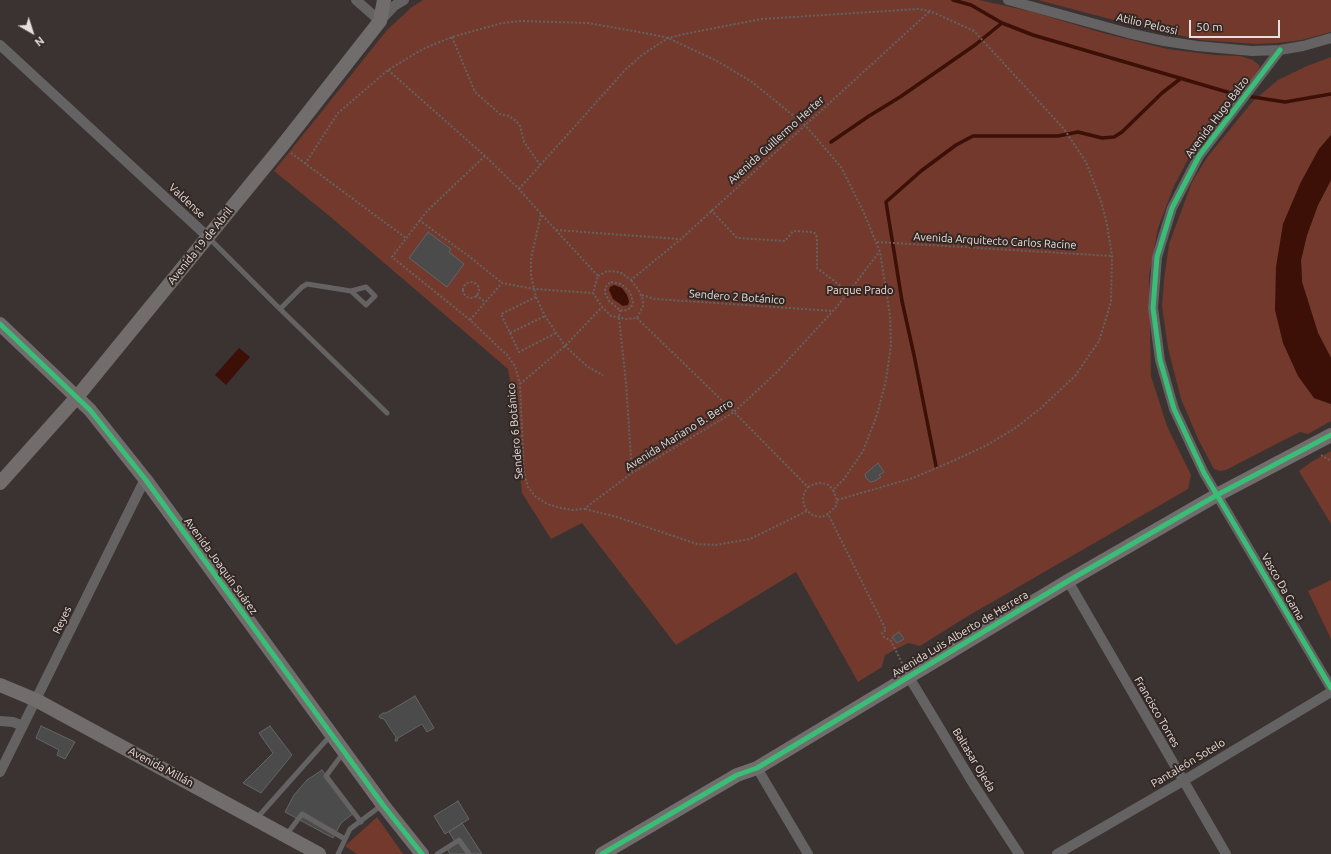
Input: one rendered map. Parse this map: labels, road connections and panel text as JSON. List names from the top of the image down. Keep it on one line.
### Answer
{"streets":{"street":["Atilio Pelossi","Avenida Hugo Balzo","Valdense","Avenida 19 de Abril","Avenida Joaquín Suárez","Vasco Da Gama","Reyes","Avenida Luis Alberto de Herrera","Francisco Torres","Baltasar Ojeda","Pantaleón Sotelo","Avenida Millán"],"path":["Avenida Guillermo Herter","Avenida Arquitecto Carlos Racine","Sendero 2 Botánico","Sendero 6 Botánico","Avenida Mariano B. Berro"]},"crossings":[["Atilio Pelossi","Avenida Hugo Balzo"],["Avenida Hugo Balzo","Vasco Da Gama"],["Avenida Hugo Balzo","Avenida Luis Alberto de Herrera"],["Valdense","Avenida 19 de Abril"],["Avenida 19 de Abril","Avenida Joaquín Suárez"],["Sendero 2 Botánico","Avenida Mariano B. Berro"],["Sendero 6 Botánico","Avenida Mariano B. Berro"],["Avenida Joaquín Suárez","Reyes"],["Vasco Da Gama","Avenida Luis Alberto de Herrera"],["Reyes","Avenida Millán"],["Avenida Luis Alberto de Herrera","Francisco Torres"],["Avenida Luis Alberto de Herrera","Baltasar Ojeda"],["Francisco Torres","Pantaleón Sotelo"]],"parks":["Parque Prado"],"scale_bar":"50 m","north":"bottom right"}
